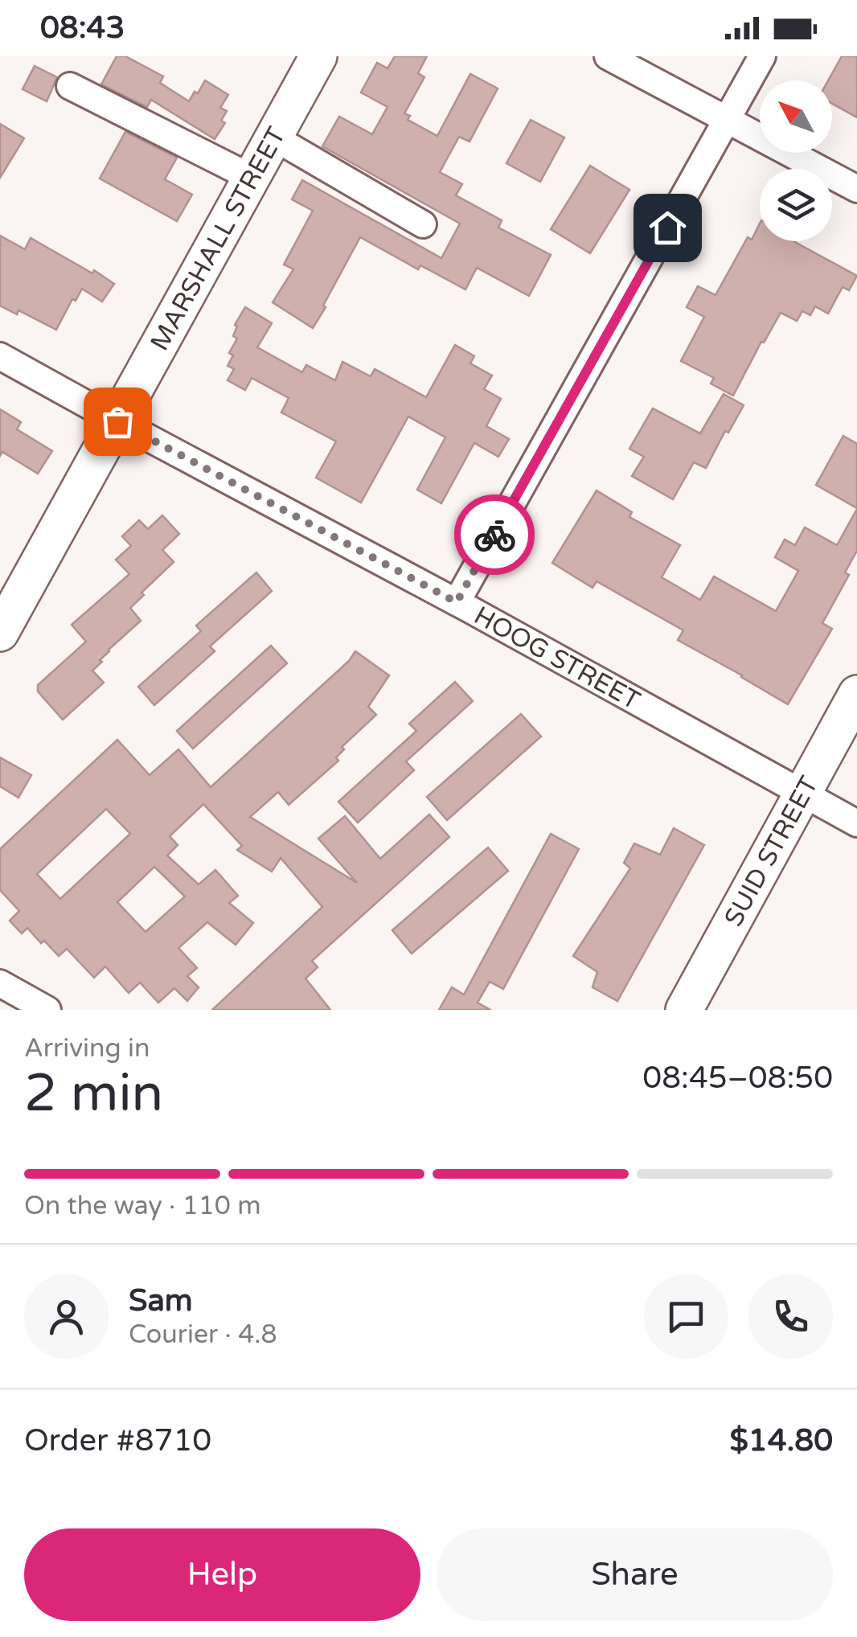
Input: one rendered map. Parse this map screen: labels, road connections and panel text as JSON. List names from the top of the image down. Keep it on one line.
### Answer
{"streets":{"street":["MARSHALL STREET","HOOG STREET","SUID STREET"]},"crossings":[["MARSHALL STREET","HOOG STREET"],["HOOG STREET","SUID STREET"]],"north":"top left","page":{"status":"08:43","heading":["2 min","Arriving in","08:45–08:50"],"panel":["Sam","Courier · 4.8","Order #8710","$14.80"],"bar":"On the way · 110 m","buttons":["Help","Share"]}}
